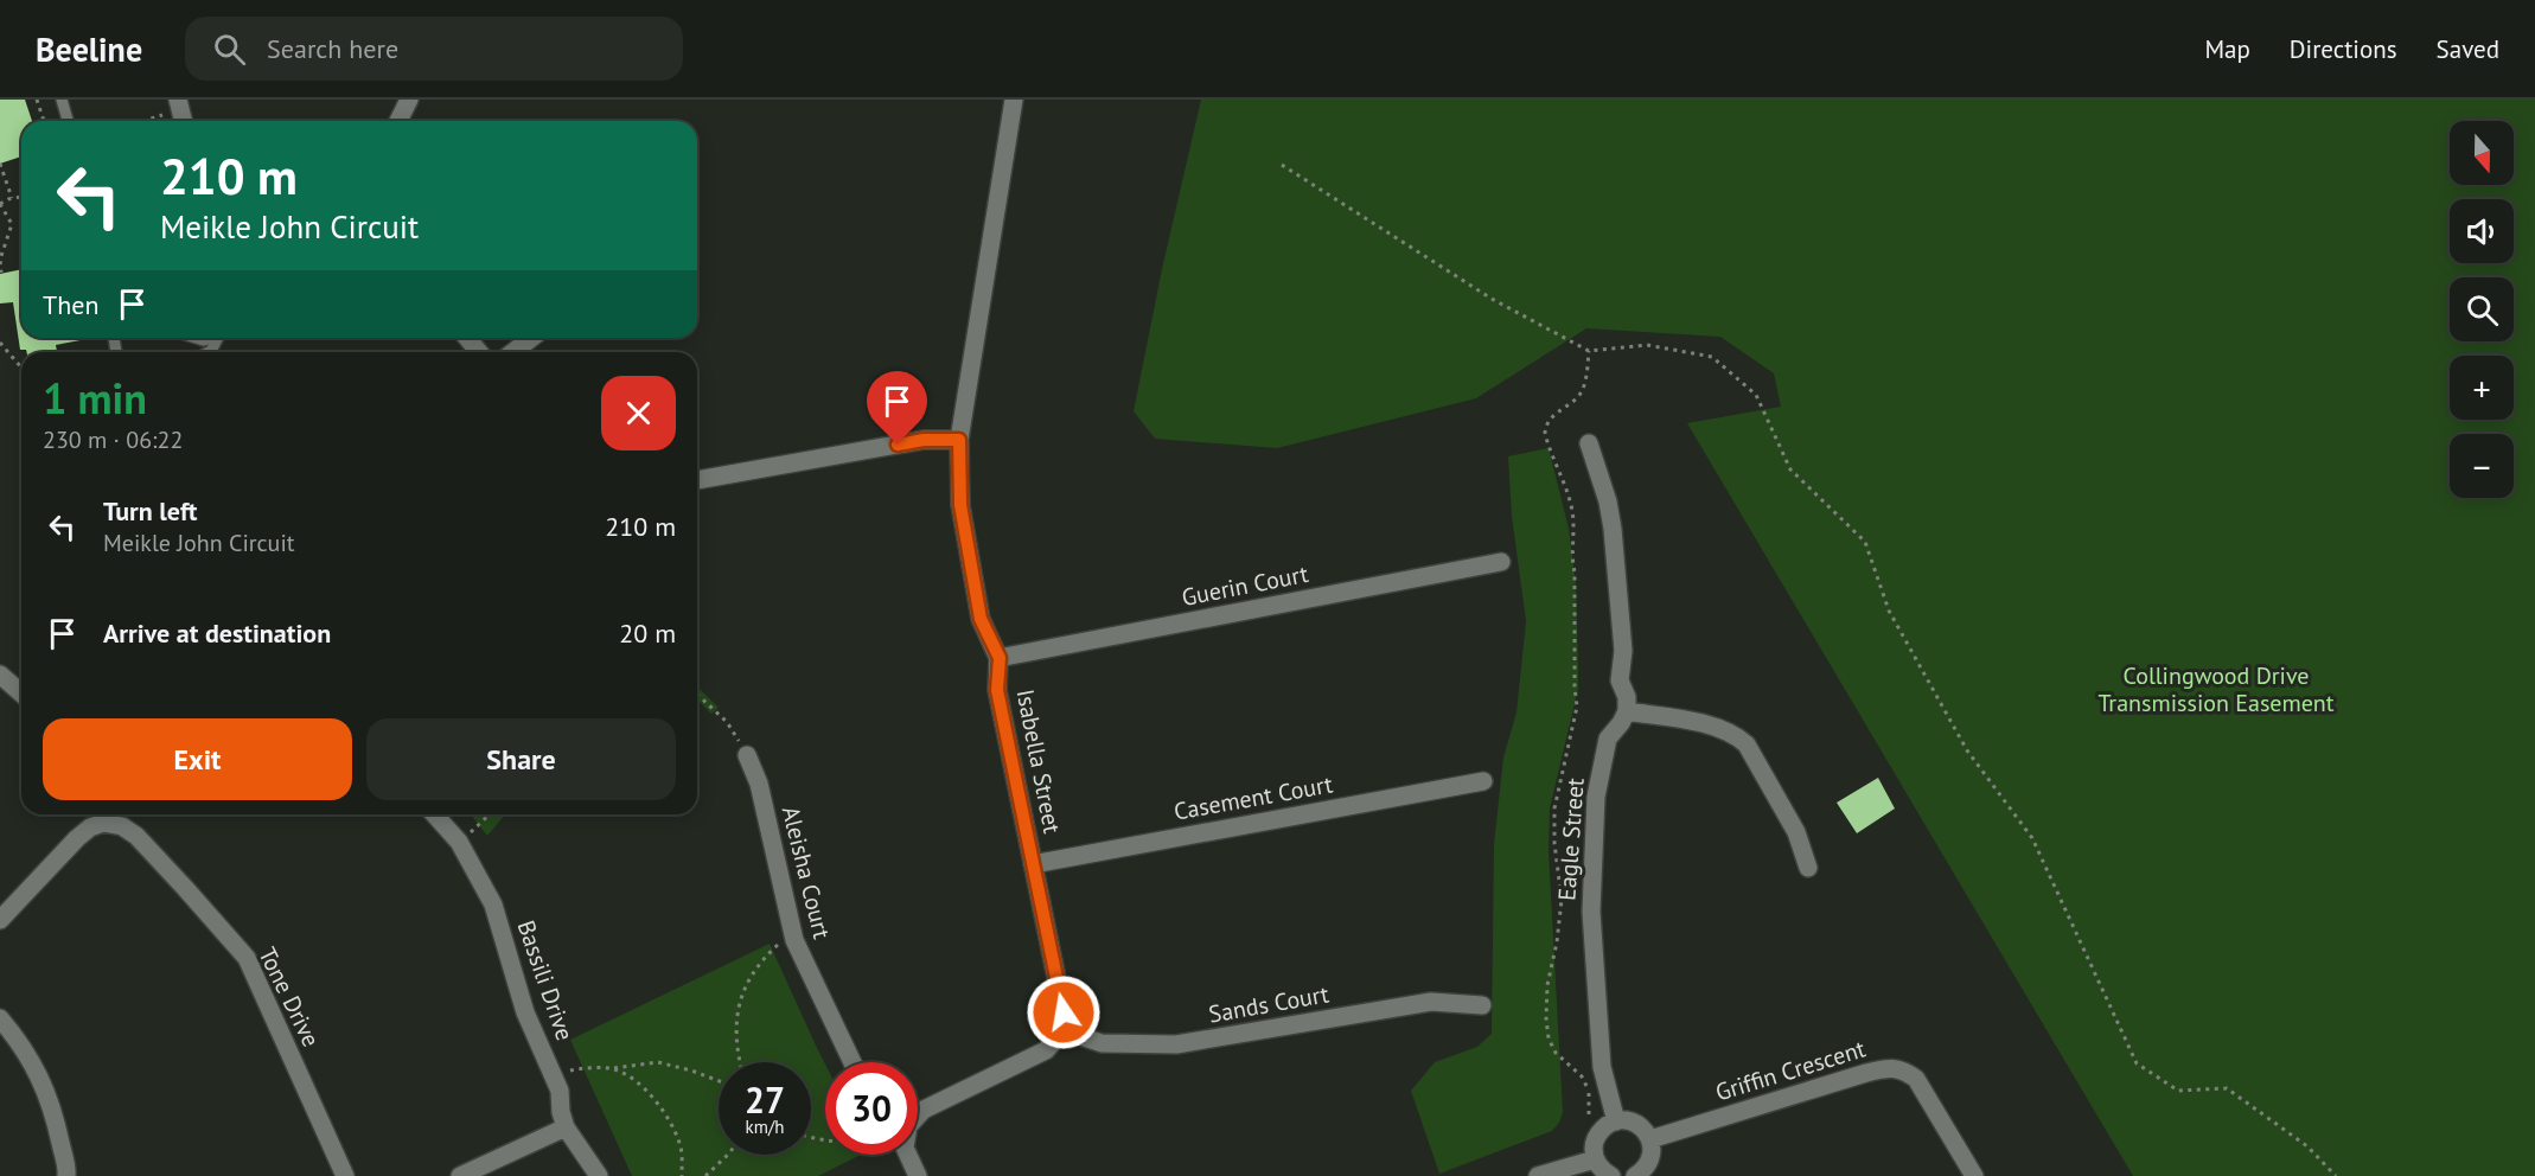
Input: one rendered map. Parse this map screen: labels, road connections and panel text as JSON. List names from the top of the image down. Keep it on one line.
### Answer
{"streets":{"street":["Guerin Court","Isabella Street","Casement Court","Eagle Street","Aleisha Court","Bassili Drive","Tone Drive","Sands Court","Griffin Crescent"]},"crossings":[["Guerin Court","Isabella Street"],["Isabella Street","Casement Court"],["Isabella Street","Sands Court"]],"parks":["Collingwood Drive Transmission Easement"],"north":"bottom","page":{"header":"Beeline","search":"Search here","nav":["Map","Directions","Saved"],"map_buttons":["+","−"],"turn":["210 m","Meikle John Circuit"],"then":"Then","heading":["1 min","230 m · 06:22"],"list":[{"name":"Turn left","note":"Meikle John Circuit","value":"210 m"},{"name":"Arrive at destination","value":"20 m"}],"buttons":["Exit","Share"],"speed":"27 km/h","limit":"30"}}
